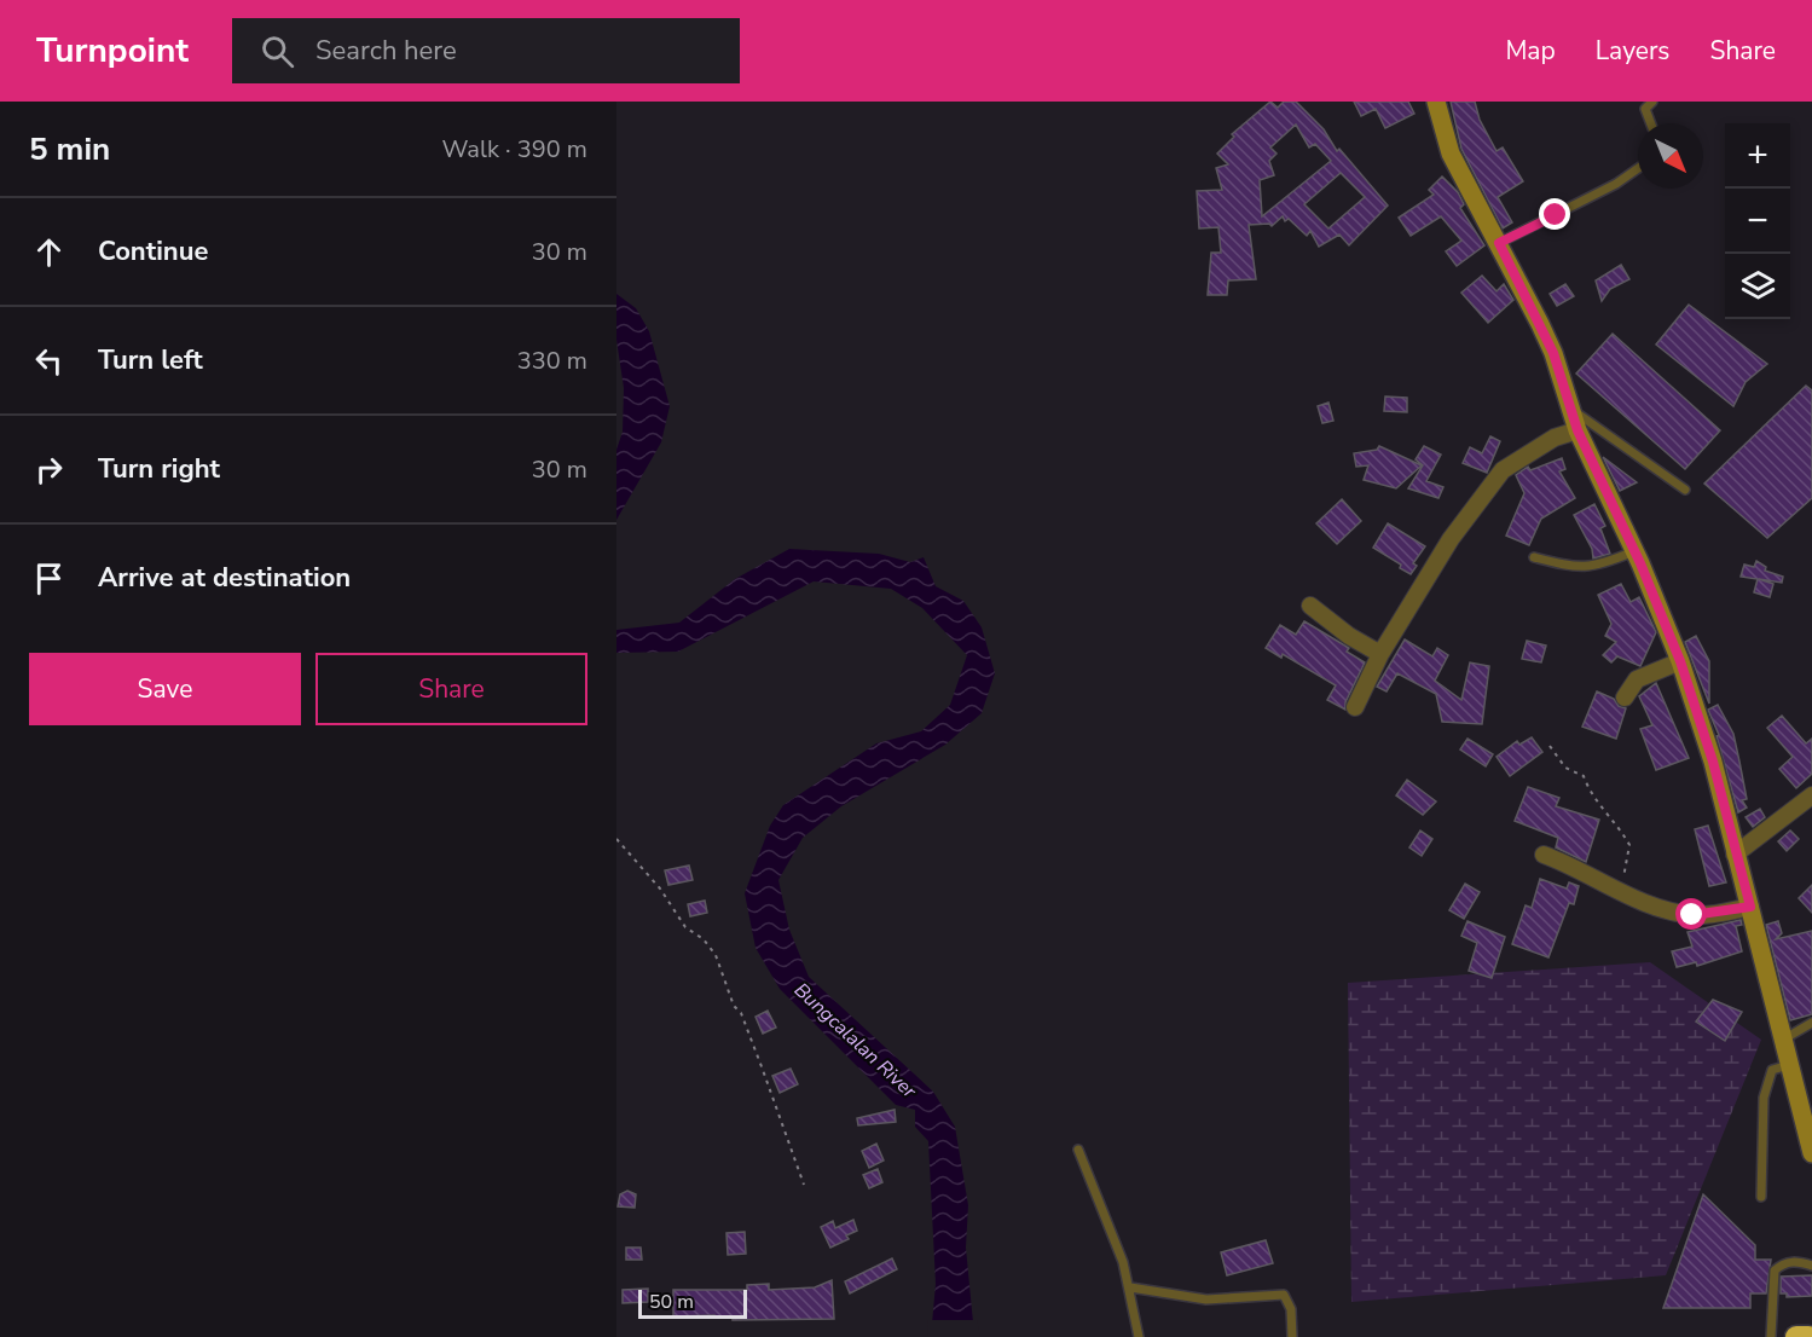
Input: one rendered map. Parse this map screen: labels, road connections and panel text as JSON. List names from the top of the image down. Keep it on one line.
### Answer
{"water":["Bungcalalan River"],"scale_bar":"50 m","north":"bottom right","page":{"header":"Turnpoint","search":"Search here","nav":["Map","Layers","Share"],"heading":["5 min","Walk · 390 m"],"map_buttons":["+","−"],"list":[["Continue","30 m"],["Turn left","330 m"],["Turn right","30 m"],"Arrive at destination"],"buttons":["Save","Share"],"scale":"50 m"}}
